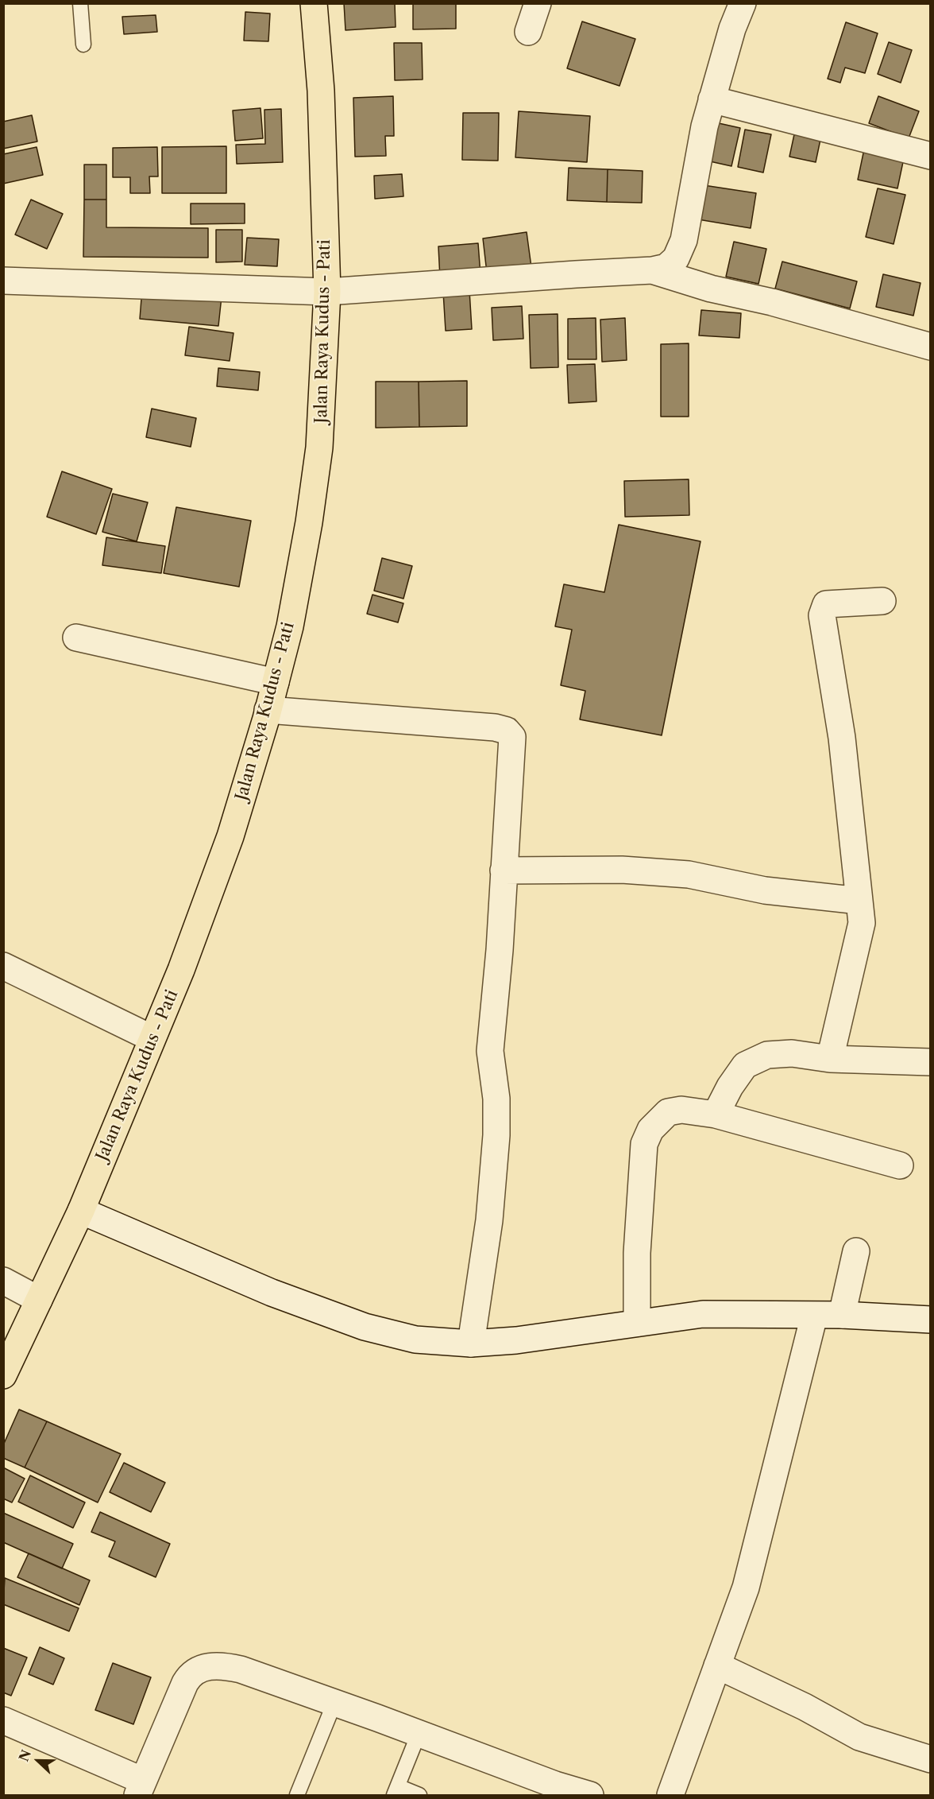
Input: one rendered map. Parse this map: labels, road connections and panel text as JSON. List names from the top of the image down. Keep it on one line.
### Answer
{"streets":{"highway":["Jalan Raya Kudus - Pati"]},"north":"left"}
